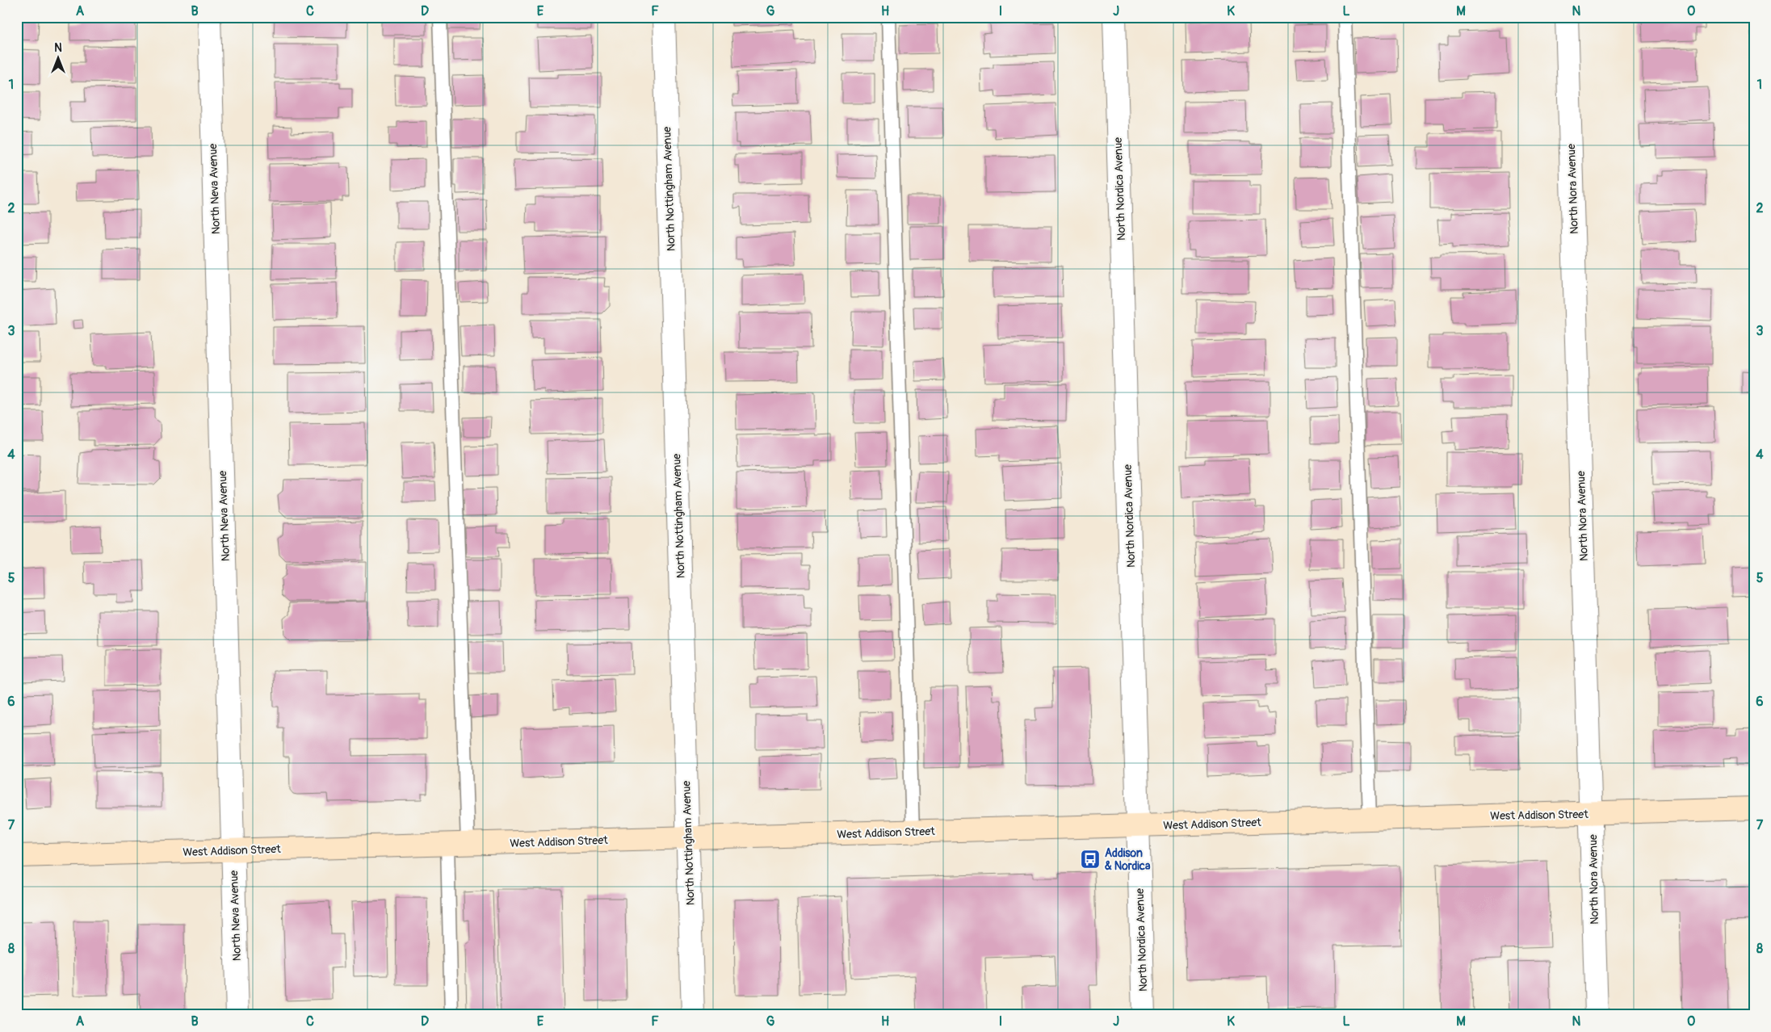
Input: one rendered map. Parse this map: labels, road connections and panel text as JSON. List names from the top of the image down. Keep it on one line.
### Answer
{"streets":{"street":["North Neva Avenue","North Nottingham Avenue","North Nordica Avenue","North Nora Avenue","West Addison Street"]},"crossings":[["North Neva Avenue","West Addison Street"],["North Nottingham Avenue","West Addison Street"],["North Nordica Avenue","West Addison Street"],["North Nora Avenue","West Addison Street"]],"places":{"bus stop":["Addison & Nordica"]},"north":"top","grid":{"columns":["A","B","C","D","E","F","G","H","I","J","K","L","M","N","O"],"rows":["1","2","3","4","5","6","7","8"]}}
